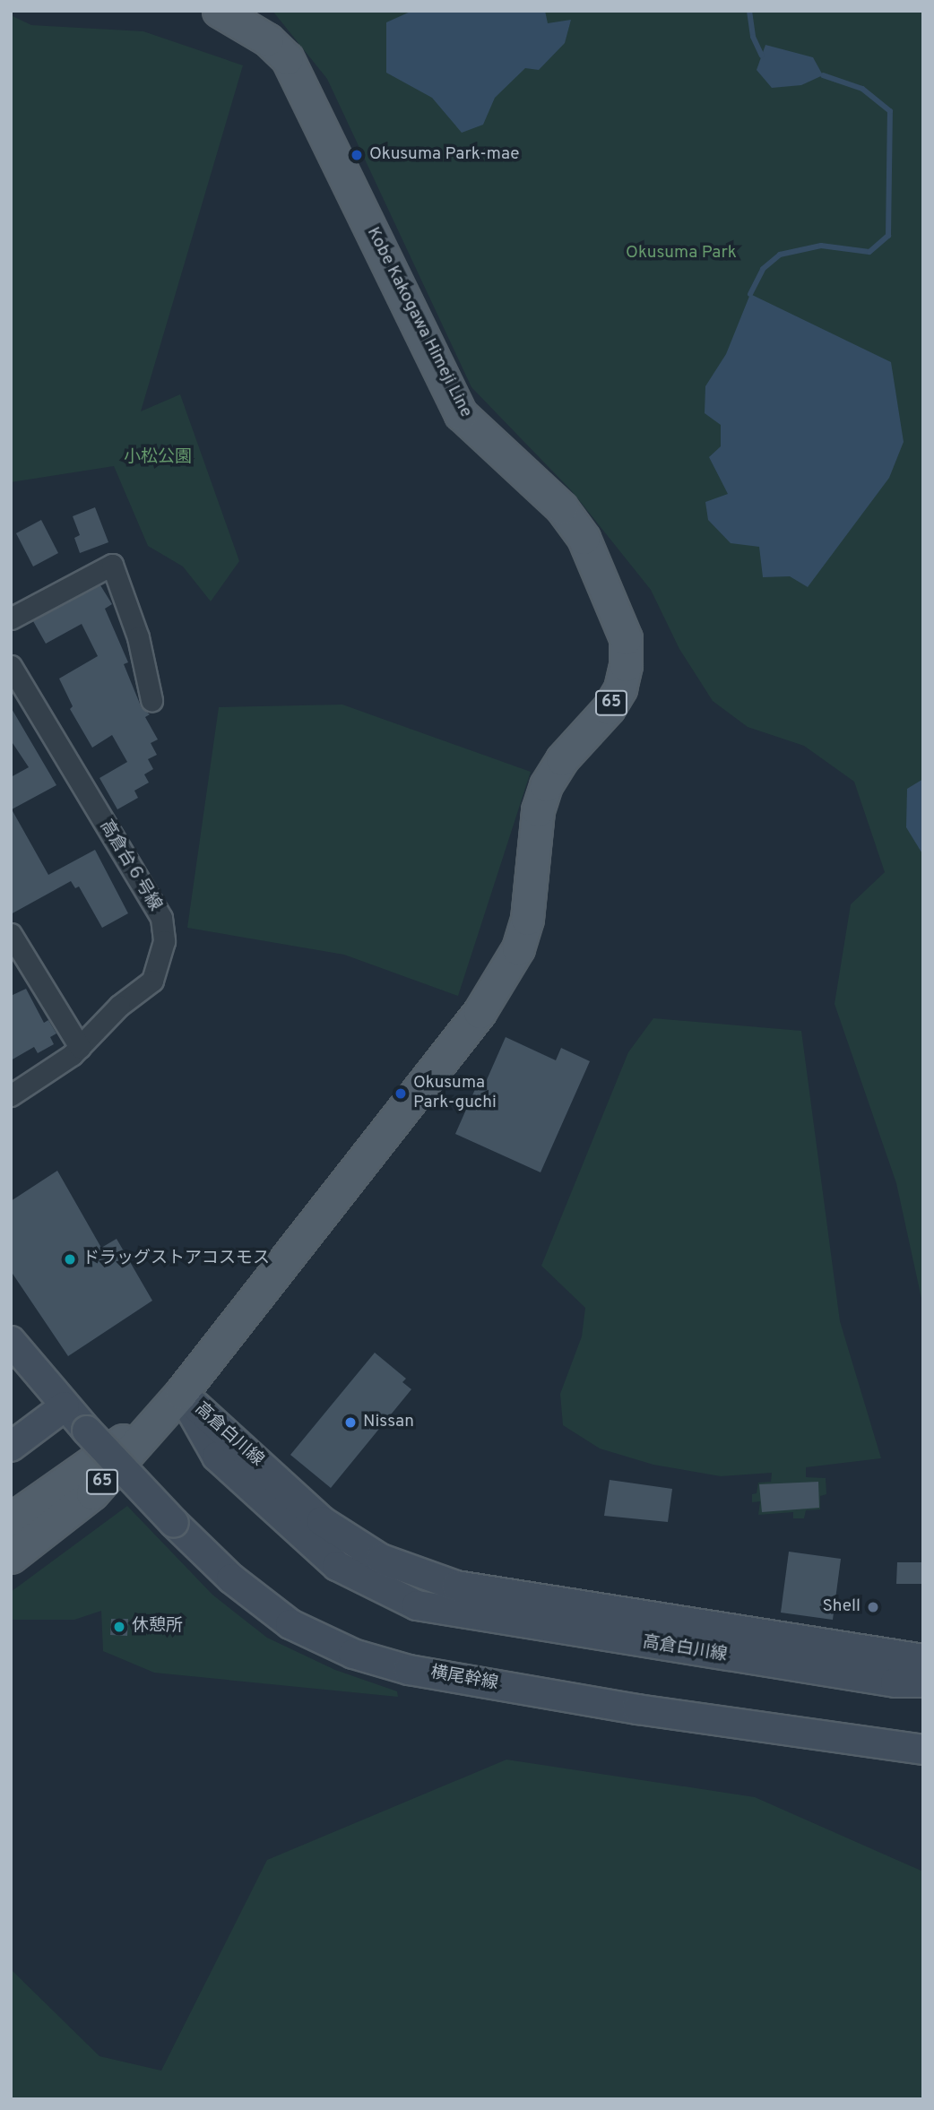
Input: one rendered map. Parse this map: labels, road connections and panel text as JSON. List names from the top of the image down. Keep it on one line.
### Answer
{"streets":{"main road":["Kobe Kakogawa Himeji Line","65"],"street":["高倉台６号線","高倉白川線","横尾幹線"]},"crossings":[["Kobe Kakogawa Himeji Line","高倉白川線"]],"parks":["Okusuma Park","小松公園"],"places":["Okusuma Park-mae","Okusuma Park-guchi","ドラッグストアコスモス","Nissan","Shell","休憩所"]}
